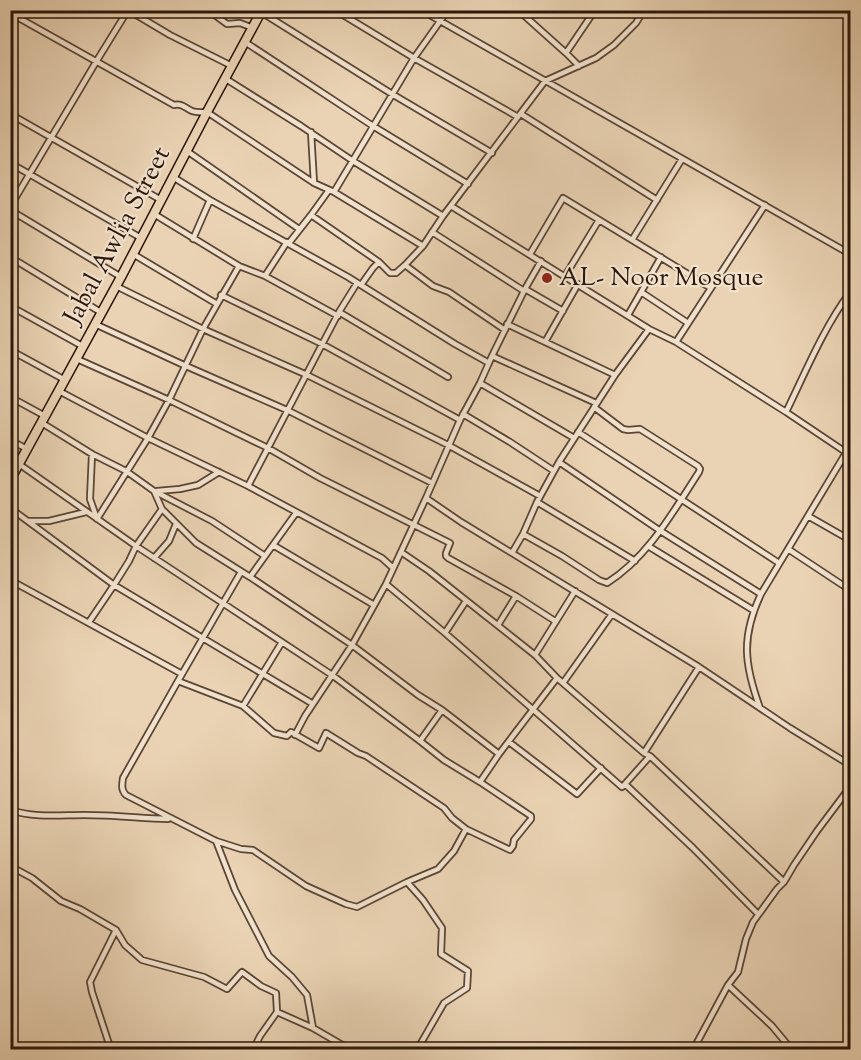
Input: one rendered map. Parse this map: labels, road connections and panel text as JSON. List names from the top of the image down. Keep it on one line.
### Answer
{"streets":{"highway":["Jabal Awlia Street"]},"places":["AL- Noor Mosque"]}
